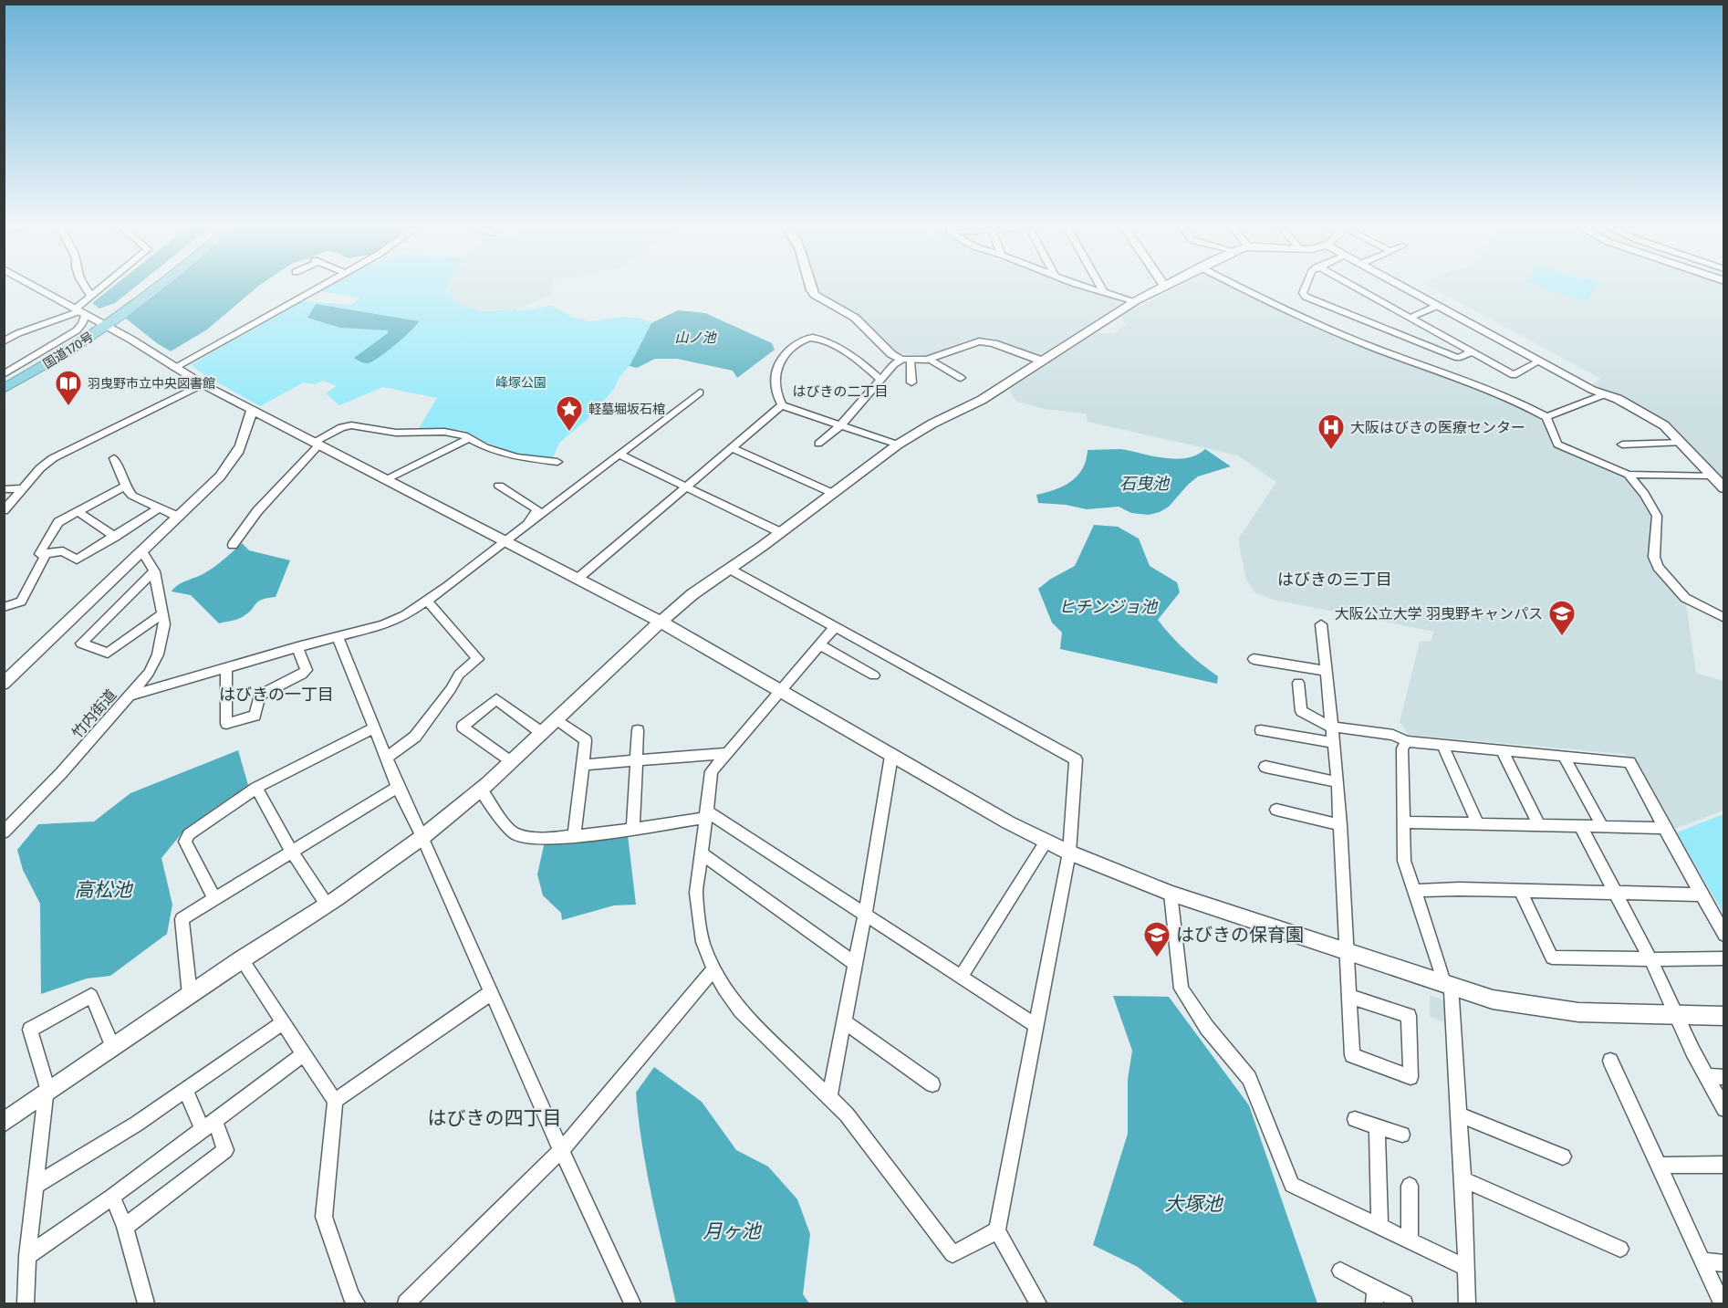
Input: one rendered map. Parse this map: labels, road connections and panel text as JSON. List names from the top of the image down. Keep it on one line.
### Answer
{"streets":{"highway":["国道170号"],"street":["竹内街道"]},"districts":["はびきの二丁目","はびきの三丁目","はびきの一丁目","はびきの四丁目"],"water":["山ノ池","石曳池","ヒチンジョ池","高松池","大塚池","月ヶ池"],"parks":["峰塚公園"],"places":{"library":["羽曳野市立中央図書館"],"place":["軽墓堀坂石棺"],"hospital":["大阪はびきの医療センター"],"school or university":["大阪公立大学 羽曳野キャンパス","はびきの保育園"]}}
